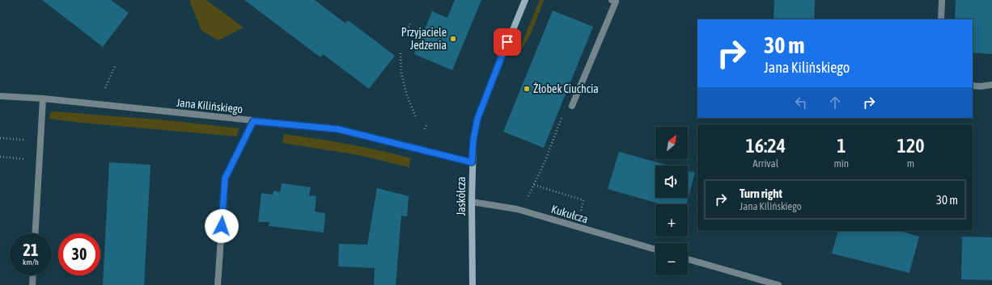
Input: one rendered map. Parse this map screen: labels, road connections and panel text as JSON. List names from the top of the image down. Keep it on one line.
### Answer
{"streets":{"street":["Jana Kilińskiego","Jaskółcza","Kukułcza"]},"crossings":[["Jana Kilińskiego","Jaskółcza"],["Jaskółcza","Kukułcza"]],"places":["Przyjaciele Jedzenia","Żłobek Ciuchcia"],"north":"top right","page":{"turn":["30 m","Jana Kilińskiego"],"eta":["16:24","Arrival","1","min","120","m"],"map_buttons":["+","−"],"list":[{"name":"Turn right","note":"Jana Kilińskiego","value":"30 m"}],"speed":"21 km/h","limit":"30"}}
